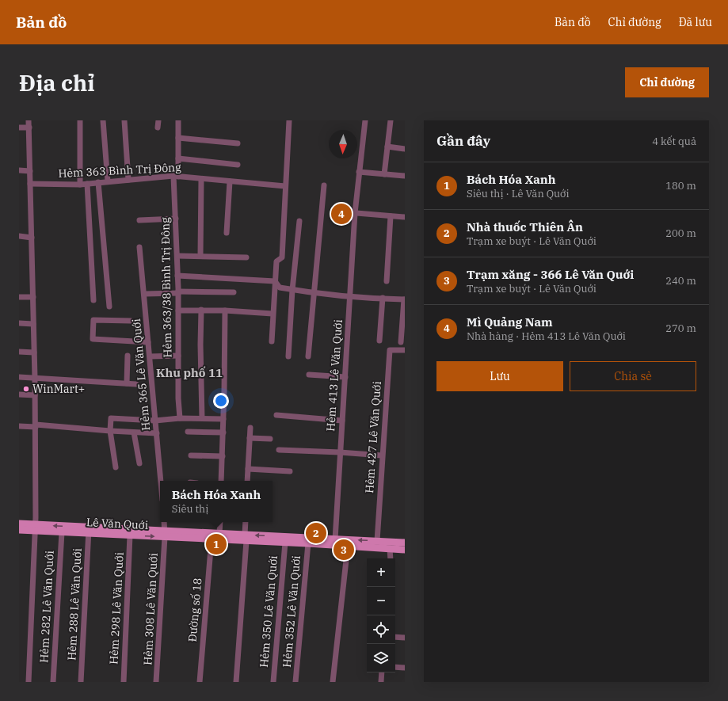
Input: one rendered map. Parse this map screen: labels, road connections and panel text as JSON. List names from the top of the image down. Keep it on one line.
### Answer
{"streets":{"main road":["Lê Văn Quới"],"street":["Hẻm 363 Bình Trị Đông","Hẻm 363/38 Bình Trị Đông","Hẻm 365 Lê Văn Quới","Hẻm 413 Lê Văn Quới","Hẻm 427 Lê Văn Quới","Hẻm 288 Lê Văn Quới","Hẻm 282 Lê Văn Quới","Hẻm 298 Lê Văn Quới","Hẻm 308 Lê Văn Quới","Đường số 18","Hẻm 350 Lê Văn Quới","Hẻm 352 Lê Văn Quới"]},"crossings":[["Hẻm 363 Bình Trị Đông","Hẻm 363/38 Bình Trị Đông"],["Hẻm 413 Lê Văn Quới","Lê Văn Quới"],["Hẻm 427 Lê Văn Quới","Lê Văn Quới"],["Lê Văn Quới","Hẻm 288 Lê Văn Quới"],["Lê Văn Quới","Hẻm 282 Lê Văn Quới"],["Lê Văn Quới","Hẻm 298 Lê Văn Quới"],["Lê Văn Quới","Hẻm 308 Lê Văn Quới"],["Lê Văn Quới","Đường số 18"],["Lê Văn Quới","Hẻm 350 Lê Văn Quới"],["Lê Văn Quới","Hẻm 352 Lê Văn Quới"]],"districts":["Khu phố 11"],"places":["WinMart+"],"north":"bottom","page":{"header":"Bản đồ","nav":["Bản đồ","Chỉ đường","Đã lưu"],"buttons":["Chỉ đường",["Lưu","Chia sẻ"]],"title":"Địa chỉ","heading":["Gần đây","4 kết quả"],"list":[{"mark":"1","name":"Bách Hóa Xanh","note":"Siêu thị · Lê Văn Quới","value":"180 m"},{"mark":"2","name":"Nhà thuốc Thiên Ân","note":"Trạm xe buýt · Lê Văn Quới","value":"200 m"},{"mark":"3","name":"Trạm xăng - 366 Lê Văn Quới","note":"Trạm xe buýt · Lê Văn Quới","value":"240 m"},{"mark":"4","name":"Mì Quảng Nam","note":"Nhà hàng · Hẻm 413 Lê Văn Quới","value":"270 m"}],"pins":["4","2","1","3"],"popup":["Bách Hóa Xanh","Siêu thị"],"map_buttons":["+","−"]}}
